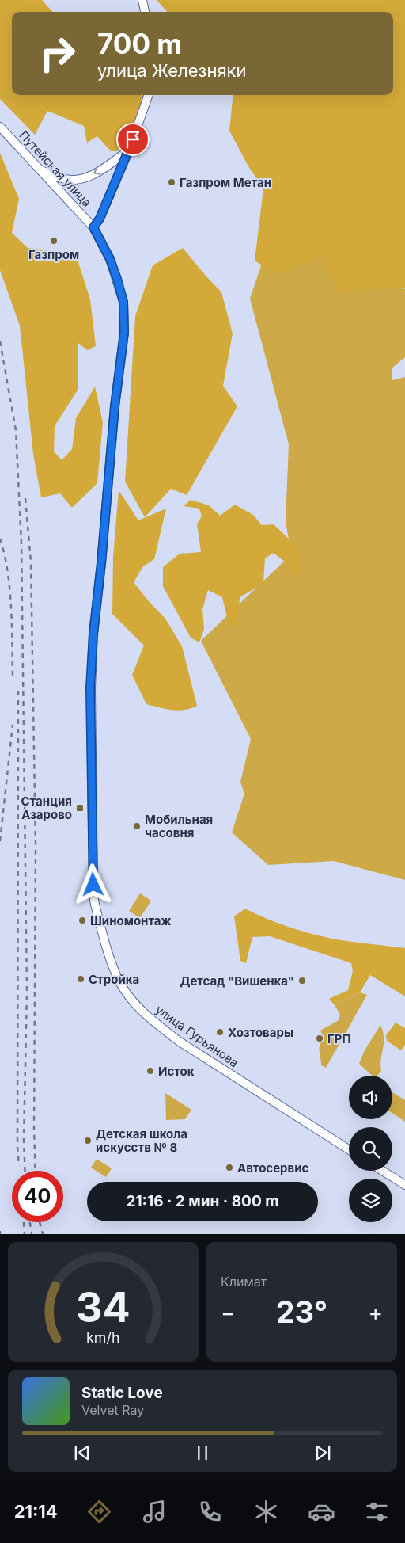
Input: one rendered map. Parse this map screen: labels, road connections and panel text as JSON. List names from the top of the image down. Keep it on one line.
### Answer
{"streets":{"street":["Путейская улица","улица Гурьянова"]},"crossings":[["Путейская улица","улица Гурьянова"]],"places":{"other":["Газпром Метан","Газпром","Мобильная часовня","Шиномонтаж","Стройка","Детсад \"Вишенка\"","Хозтовары","ГРП","Исток","Детская школа искусств № 8","Автосервис"],"transit":["Станция Азарово"]},"page":{"turn":["700 m","улица Железняки"],"limit":"40","trip":"21:16 · 2 мин · 800 m","tile":"Климат","heat":["−","23°","+"],"song":["Static Love","Velvet Ray"],"tabs":"21:14","gauge":["34","km/h"]}}
